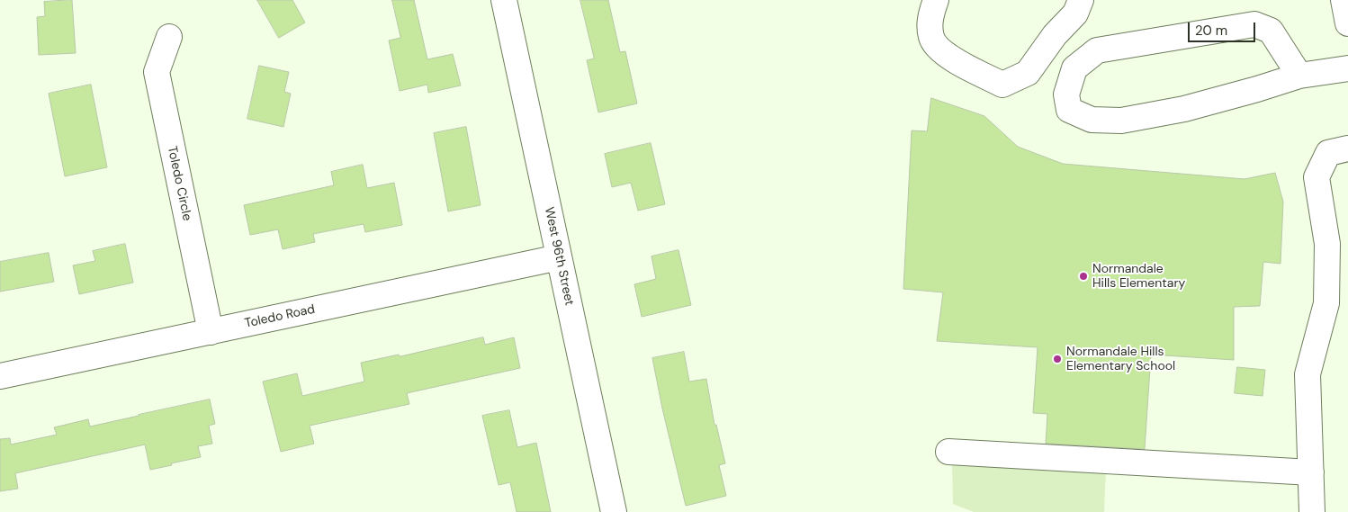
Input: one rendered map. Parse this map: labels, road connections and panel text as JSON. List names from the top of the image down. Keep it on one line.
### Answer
{"streets":{"street":["Toledo Circle","West 96th Street","Toledo Road"]},"crossings":[["Toledo Circle","Toledo Road"],["West 96th Street","Toledo Road"]],"places":["Normandale Hills Elementary","Normandale Hills Elementary School"],"scale_bar":"20 m"}
